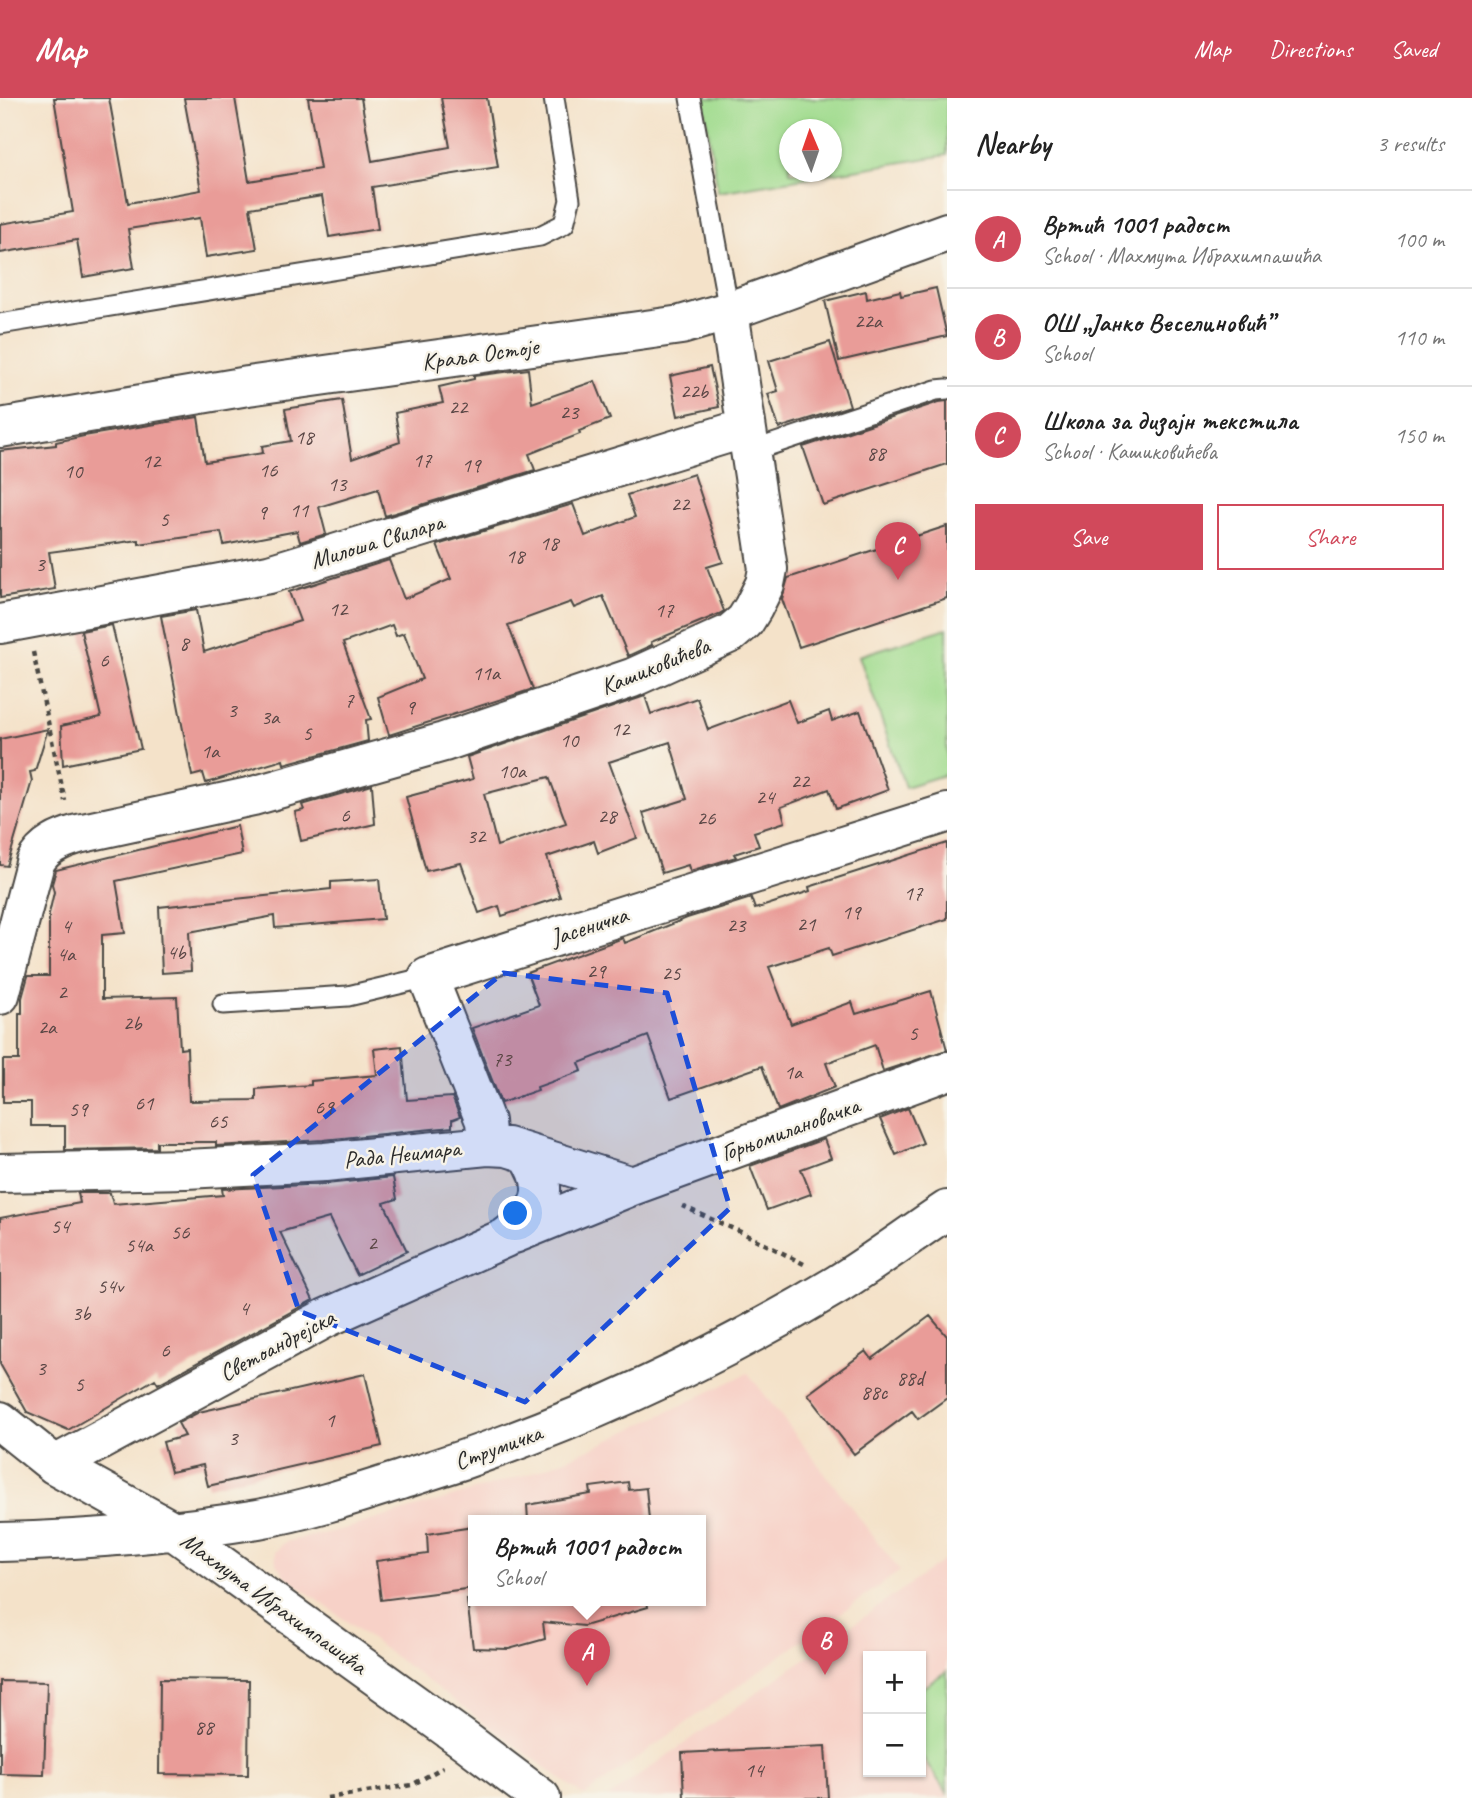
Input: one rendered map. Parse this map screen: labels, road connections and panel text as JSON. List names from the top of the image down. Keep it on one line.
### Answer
{"streets":{"street":["Краља Остоје","Милоша Свилара","Кашиковићева","Јасеничка","Горњомилановачка","Рада Неимара","Светоандрејска","Струмичка","Махмута Ибрахимпашића"]},"crossings":[["Краља Остоје","Кашиковићева"],["Милоша Свилара","Кашиковићева"],["Горњомилановачка","Рада Неимара"],["Горњомилановачка","Светоандрејска"],["Рада Неимара","Светоандрејска"],["Светоандрејска","Махмута Ибрахимпашића"],["Струмичка","Махмута Ибрахимпашића"]],"house_numbers":["22a","22b","22","23","18","88","17","12","19","16","10","13","22","11","9","5","18","18","3","12","17","8","6","11a","7","9","3","3a","12","5","10","1a","10a","22","24","6","28","26","32","17","19","21","23","4","4b","4a","29","25","2","2b","2a","5","73","1a","61","69","59","65","54","56","2","54a","54v","4","3b","6","3","88d","5","88c","1","3","88","14"],"north":"top","page":{"header":"Map","nav":["Map","Directions","Saved"],"heading":["Nearby","3 results"],"list":[{"mark":"A","name":"Вртић 1001 радост","note":"School · Махмута Ибрахимпашића","value":"100 m"},{"mark":"B","name":"ОШ „Јанко Веселиновић”","note":"School","value":"110 m"},{"mark":"C","name":"Школа за дизајн текстила","note":"School · Кашиковићева","value":"150 m"}],"buttons":["Save","Share"],"pins":["C","B","A"],"popup":["Вртић 1001 радост","School"],"map_buttons":["+","−"]}}
